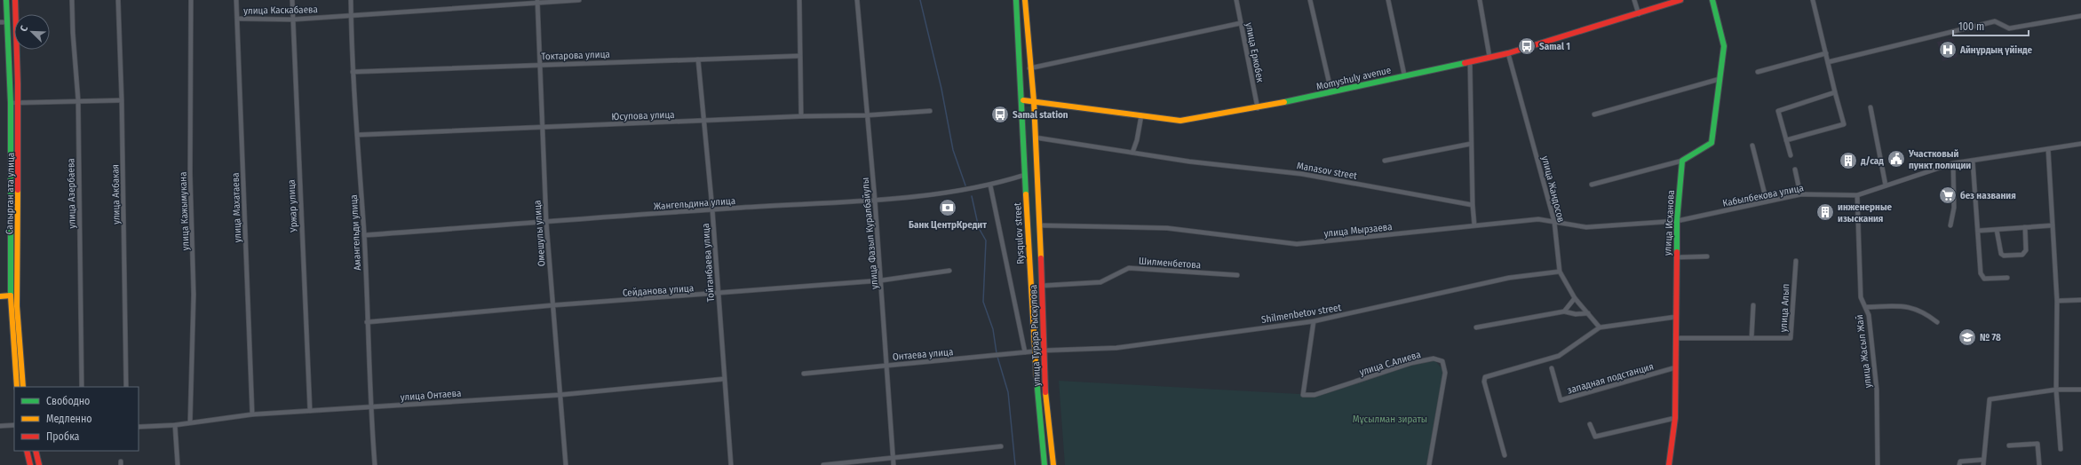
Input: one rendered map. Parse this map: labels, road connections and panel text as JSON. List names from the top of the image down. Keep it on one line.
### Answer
{"streets":{"main road":["Momyshuly avenue","Сапырган ата улица","улица Исханова","Rysqulov street","улица Турара Рыскулова"],"street":["улица Каскабаева","улица Еркобек","Токтарова улица","Юсупова улица","Manasov street","улица Жандосов","улица Азербаева","улица Акбакая","Кабылбекова улица","Жангельдина улица","Уржар улица","улица Махатаева","улица Кажымукана","улица Мырзаева","Амангельди улица","Омешулы улица","улица Фазыл Куралбайулы","Тойганбаева улица","Шилменбетова","Сейданова улица","улица Алып","Shilmenbetov street","улица Жасыл Жай","Онтаева улица","улица С.Алиева","западная подстанция","улица Онтаева"]},"crossings":[["улица Каскабаева","Уржар улица"],["улица Каскабаева","улица Махатаева"],["улица Каскабаева","Амангельди улица"],["улица Каскабаева","Омешулы улица"],["улица Еркобек","Momyshuly avenue"],["Токтарова улица","Амангельди улица"],["Токтарова улица","Омешулы улица"],["Токтарова улица","Тойганбаева улица"],["Momyshuly avenue","улица Жандосов"],["Momyshuly avenue","Rysqulov street"],["Юсупова улица","Амангельди улица"],["Юсупова улица","Омешулы улица"],["Юсупова улица","улица Фазыл Куралбайулы"],["Юсупова улица","Тойганбаева улица"],["Manasov street","улица Турара Рыскулова"],["улица Жандосов","улица Мырзаева"],["улица Жандосов","Shilmenbetov street"],["Кабылбекова улица","улица Исханова"],["Кабылбекова улица","улица Мырзаева"],["Кабылбекова улица","улица Жасыл Жай"],["Жангельдина улица","Амангельди улица"],["Жангельдина улица","Омешулы улица"],["Жангельдина улица","улица Фазыл Куралбайулы"],["Жангельдина улица","Rysqulov street"],["Жангельдина улица","Тойганбаева улица"],["Уржар улица","улица Онтаева"],["улица Махатаева","улица Онтаева"],["улица Кажымукана","улица Онтаева"],["улица Исханова","улица Мырзаева"],["улица Исханова","улица Алып"],["улица Исханова","западная подстанция"],["улица Мырзаева","улица Турара Рыскулова"],["Амангельди улица","Сейданова улица"],["Амангельди улица","улица Онтаева"],["Омешулы улица","Сейданова улица"],["Омешулы улица","улица Онтаева"],["улица Фазыл Куралбайулы","Сейданова улица"],["улица Фазыл Куралбайулы","Онтаева улица"],["Rysqulov street","Онтаева улица"],["Тойганбаева улица","Сейданова улица"],["Тойганбаева улица","улица Онтаева"],["Шилменбетова","улица Турара Рыскулова"],["Shilmenbetov street","улица Турара Рыскулова"],["Shilmenbetov street","Онтаева улица"],["Shilmenbetov street","улица С.Алиева"],["улица Турара Рыскулова","Онтаева улица"]],"parks":["Мұсылман зираты"],"places":{"bus stop":["Samal 1","Samal station"],"hospital":["Айнұрдың үйінде"],"public building":["Участковый пункт полиции"],"building":["д/сад","инженерные изыскания"],"supermarket":["без названия"],"bank":["Банк ЦентрКредит"],"school or university":["№ 78"]},"legend":["Свободно","Медленно","Пробка"],"scale_bar":"100 m","north":"top left"}
